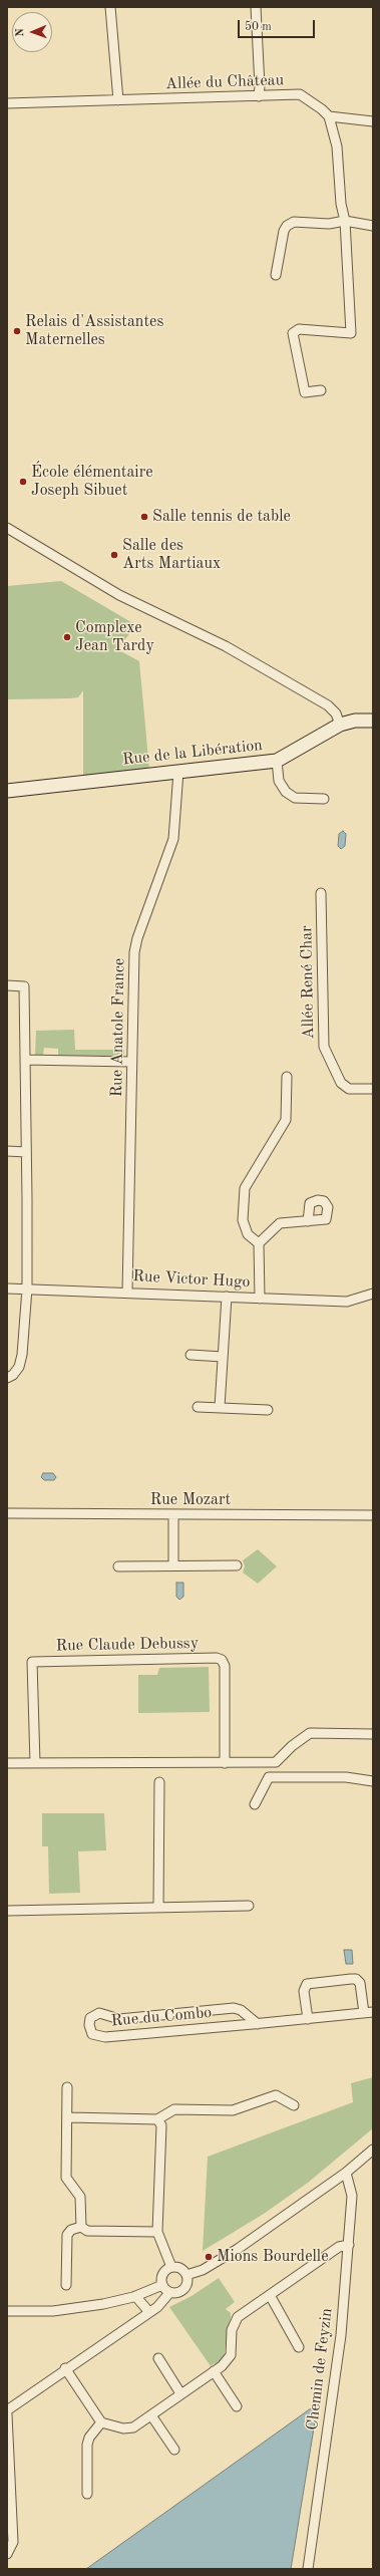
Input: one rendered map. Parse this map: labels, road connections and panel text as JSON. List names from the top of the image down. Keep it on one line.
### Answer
{"streets":{"main road":["Rue de la Libération"],"street":["Allée du Château","Allée René Char","Rue Anatole France","Rue Victor Hugo","Rue Mozart","Rue Claude Debussy","Rue du Combo","Chemin de Feyzin"]},"crossings":[["Rue de la Libération","Rue Anatole France"],["Rue Anatole France","Rue Victor Hugo"]],"places":["Relais d'Assistantes Maternelles","École élémentaire Joseph Sibuet","Salle tennis de table","Salle des Arts Martiaux","Complexe Jean Tardy","Mions Bourdelle"],"scale_bar":"50 m","north":"left"}
